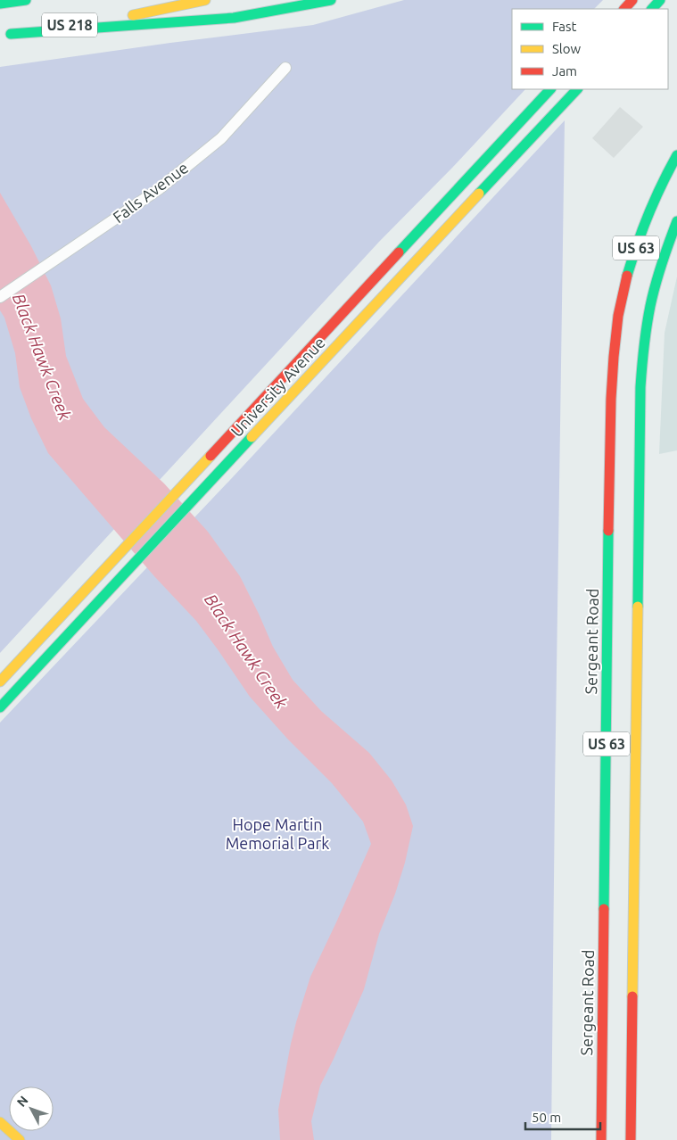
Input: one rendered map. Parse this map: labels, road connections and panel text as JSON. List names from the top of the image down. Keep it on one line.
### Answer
{"streets":{"main road":["US 218","US 63","University Avenue","Sergeant Road"],"street":["Falls Avenue"]},"water":["Black Hawk Creek"],"parks":["Hope Martin Memorial Park"],"legend":["Fast","Slow","Jam"],"scale_bar":"50 m","north":"top left"}
